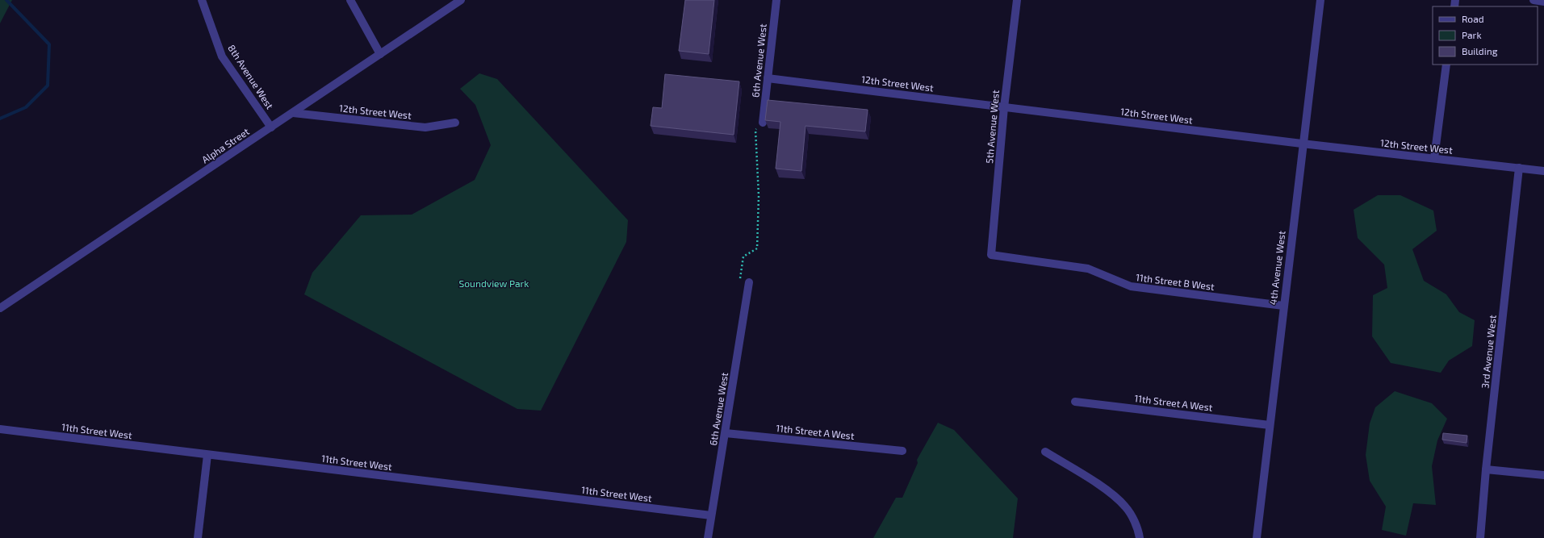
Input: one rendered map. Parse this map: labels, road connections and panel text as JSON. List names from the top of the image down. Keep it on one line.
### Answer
{"streets":{"street":["6th Avenue West","8th Avenue West","12th Street West","5th Avenue West","Alpha Street","4th Avenue West","11th Street B West","3rd Avenue West","11th Street A West","11th Street West"]},"crossings":[["6th Avenue West","12th Street West"],["6th Avenue West","11th Street A West"],["6th Avenue West","11th Street West"],["8th Avenue West","Alpha Street"],["12th Street West","5th Avenue West"],["12th Street West","Alpha Street"],["12th Street West","4th Avenue West"],["12th Street West","3rd Avenue West"],["5th Avenue West","11th Street B West"],["4th Avenue West","11th Street B West"],["4th Avenue West","11th Street A West"]],"parks":["Soundview Park"],"legend":["Road","Park","Building"]}
